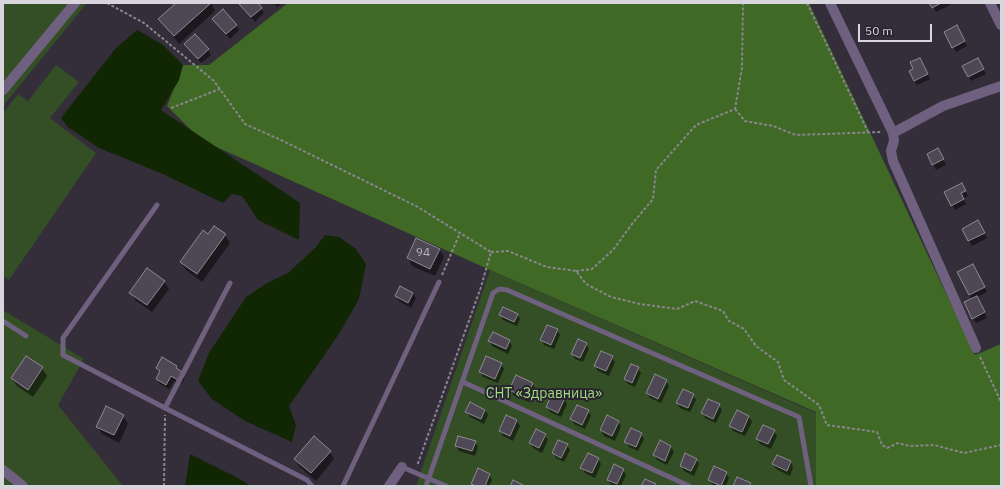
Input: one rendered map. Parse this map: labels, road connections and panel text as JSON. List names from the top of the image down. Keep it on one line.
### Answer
{"parks":["СНТ «Здравница»"],"house_numbers":["94"],"scale_bar":"50 m"}
